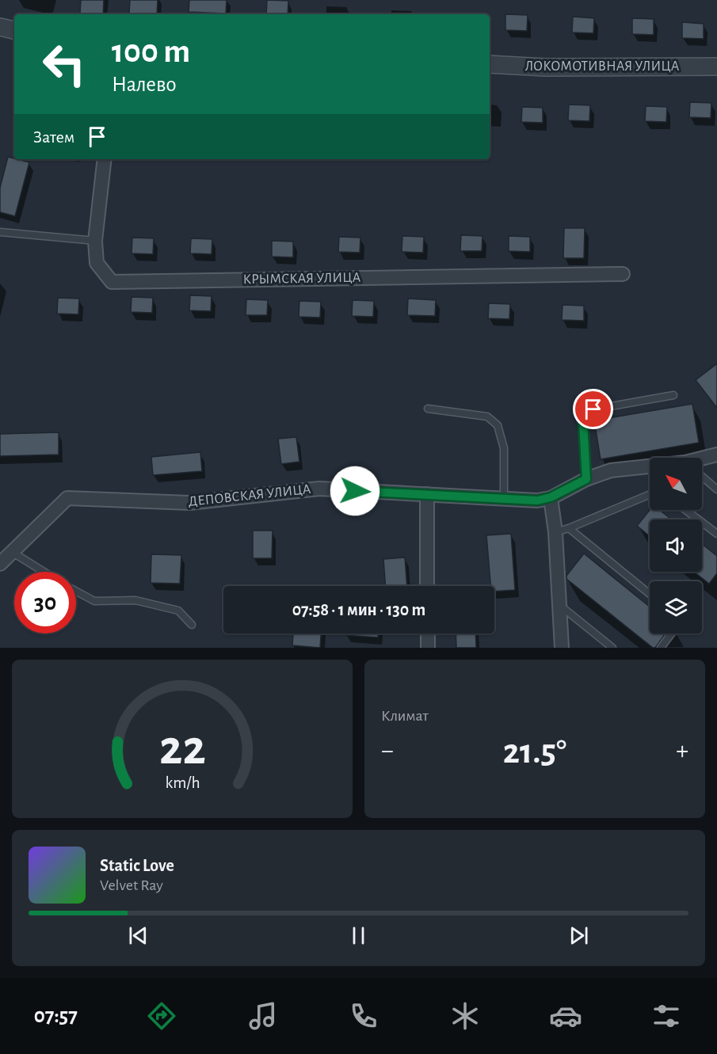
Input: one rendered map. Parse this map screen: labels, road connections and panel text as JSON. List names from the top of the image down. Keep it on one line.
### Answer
{"streets":{"street":["ЛОКОМОТИВНАЯ УЛИЦА","КРЫМСКАЯ УЛИЦА","ДЕПОВСКАЯ УЛИЦА"]},"north":"top left","page":{"turn":["100 m","Налево"],"then":"Затем","limit":"30","trip":"07:58 · 1 мин · 130 m","tile":"Климат","heat":["−","21.5°","+"],"song":["Static Love","Velvet Ray"],"tabs":"07:57","gauge":["22","km/h"]}}
